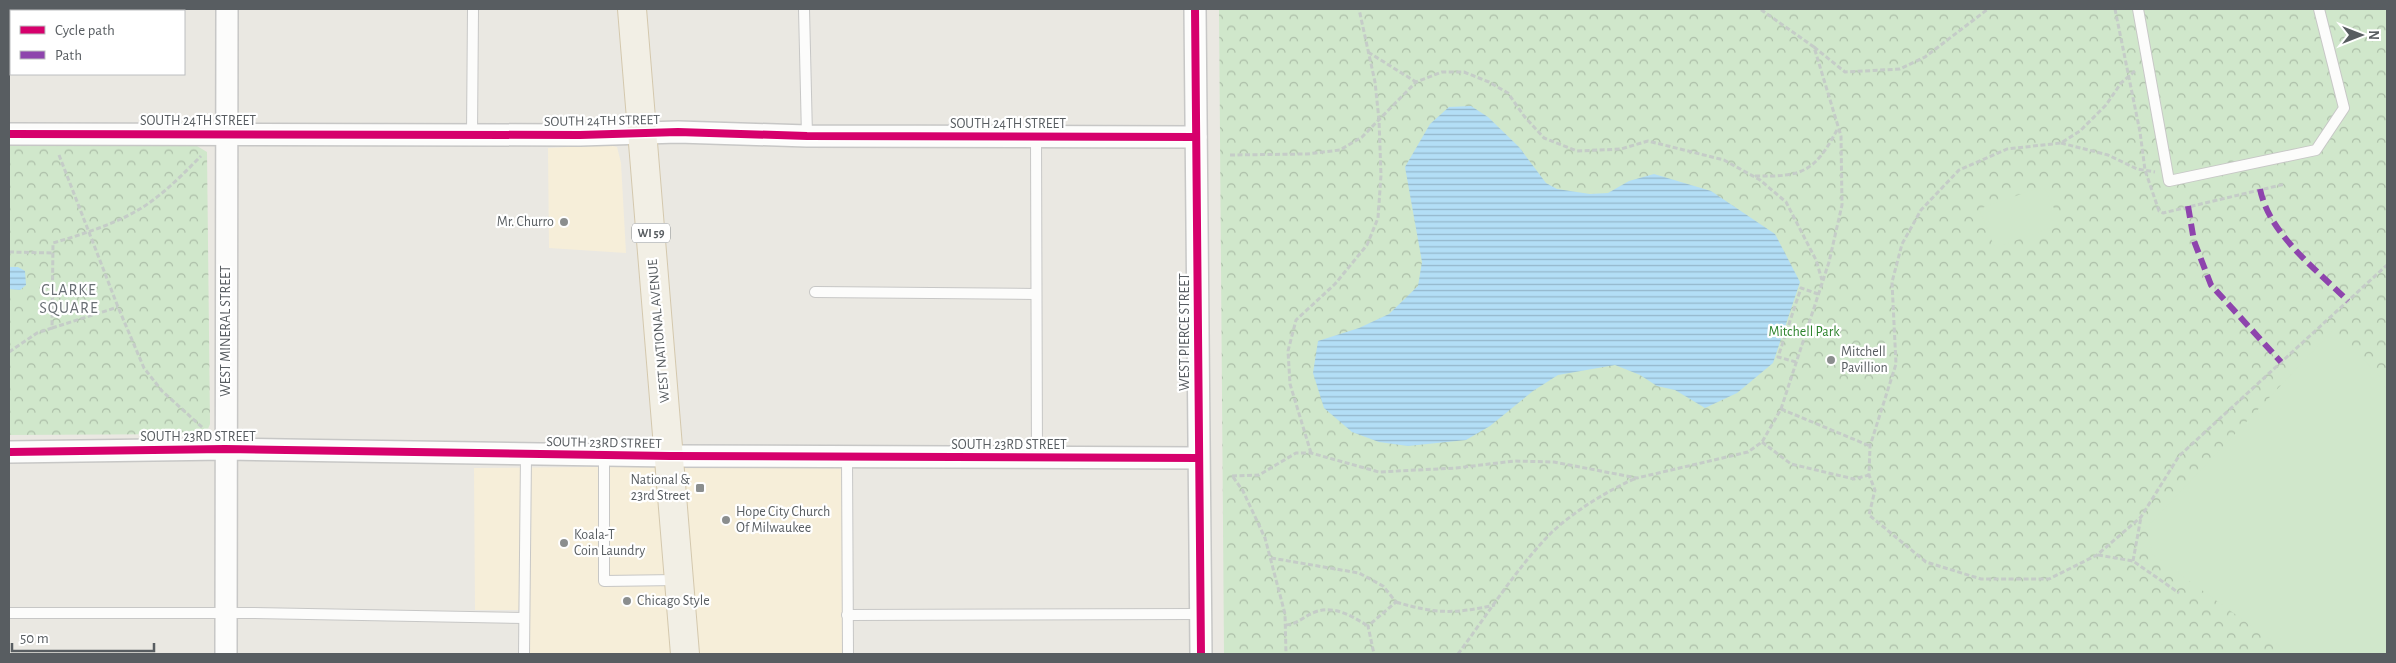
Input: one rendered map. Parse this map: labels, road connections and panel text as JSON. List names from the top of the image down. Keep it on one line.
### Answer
{"streets":{"main road":["WI 59","WEST NATIONAL AVENUE"],"street":["SOUTH 24TH STREET","WEST MINERAL STREET","WEST PIERCE STREET","SOUTH 23RD STREET"]},"crossings":[["SOUTH 24TH STREET","WEST MINERAL STREET"],["SOUTH 24TH STREET","WEST NATIONAL AVENUE"],["SOUTH 24TH STREET","WEST PIERCE STREET"],["WEST MINERAL STREET","SOUTH 23RD STREET"],["WEST NATIONAL AVENUE","SOUTH 23RD STREET"],["WEST PIERCE STREET","SOUTH 23RD STREET"]],"districts":["CLARKE SQUARE"],"parks":["Mitchell Park"],"places":{"other":["Mr. Churro","Mitchell Pavillion","Hope City Church Of Milwaukee","Koala-T Coin Laundry","Chicago Style"],"transit":["National & 23rd Street"]},"legend":["Cycle path","Path"],"scale_bar":"50 m","north":"right"}
